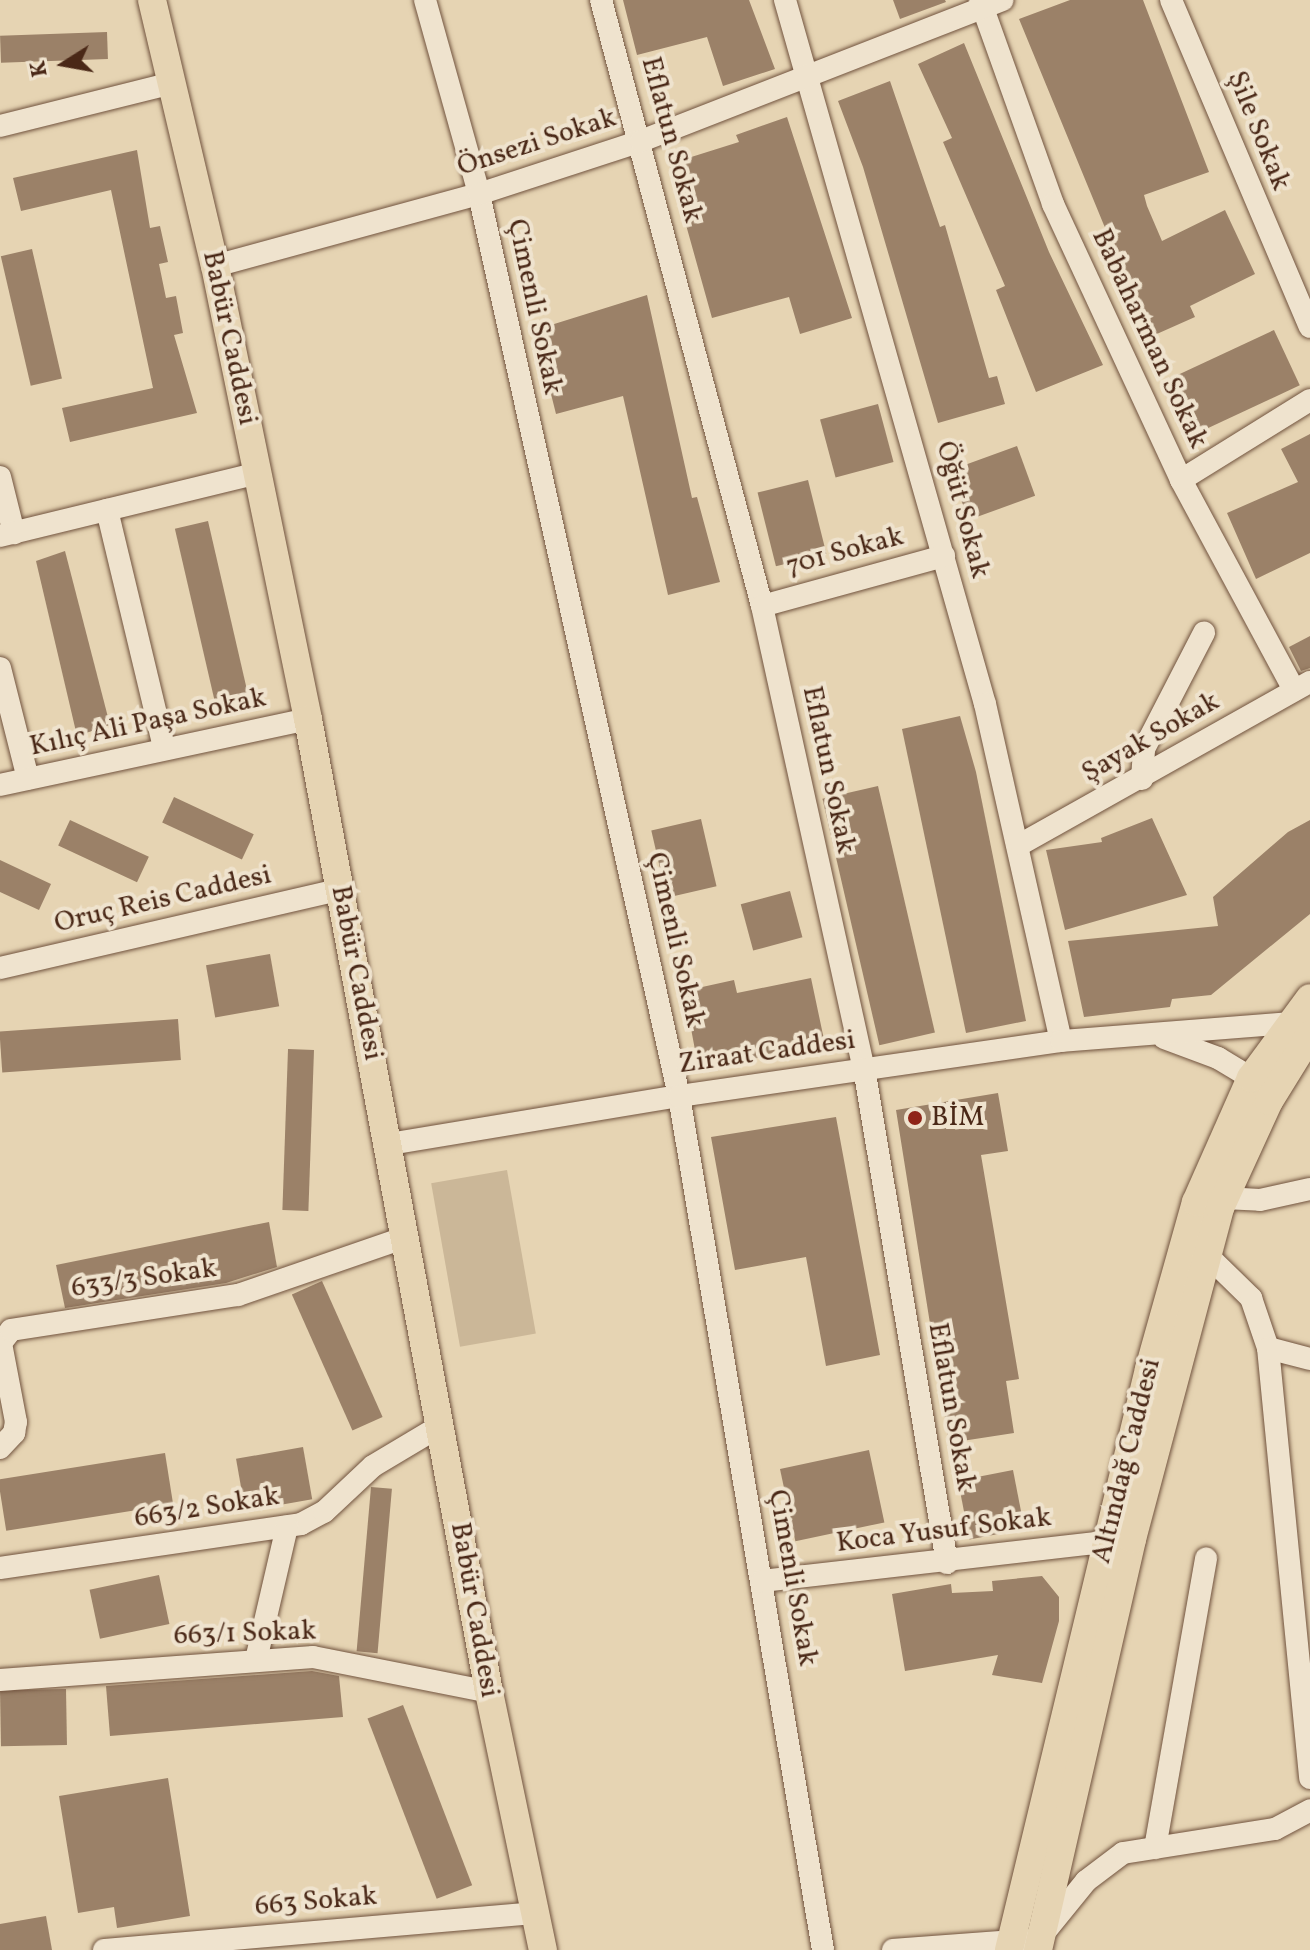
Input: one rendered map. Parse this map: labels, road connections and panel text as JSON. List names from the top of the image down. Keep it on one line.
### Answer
{"streets":{"main road":["Babür Caddesi","Altındağ Caddesi"],"street":["Şile Sokak","Eflatun Sokak","Önsezi Sokak","Çimenli Sokak","Babaharman Sokak","Öğüt Sokak","701 Sokak","Kılıç Ali Paşa Sokak","Şayak Sokak","Oruç Reis Caddesi","Ziraat Caddesi","633/3 Sokak","663/2 Sokak","Koca Yusuf Sokak","663/1 Sokak","663 Sokak"]},"crossings":[["Eflatun Sokak","Önsezi Sokak"],["Eflatun Sokak","701 Sokak"],["Eflatun Sokak","Ziraat Caddesi"],["Eflatun Sokak","Koca Yusuf Sokak"],["Önsezi Sokak","Çimenli Sokak"],["Önsezi Sokak","Babür Caddesi"],["Önsezi Sokak","Babaharman Sokak"],["Önsezi Sokak","Öğüt Sokak"],["Çimenli Sokak","Ziraat Caddesi"],["Çimenli Sokak","Koca Yusuf Sokak"],["Babür Caddesi","Kılıç Ali Paşa Sokak"],["Babür Caddesi","Oruç Reis Caddesi"],["Babür Caddesi","Ziraat Caddesi"],["Babür Caddesi","633/3 Sokak"],["Babür Caddesi","663/2 Sokak"],["Babür Caddesi","663/1 Sokak"],["Babür Caddesi","663 Sokak"],["Babaharman Sokak","Şayak Sokak"],["Öğüt Sokak","701 Sokak"],["Öğüt Sokak","Şayak Sokak"],["Öğüt Sokak","Ziraat Caddesi"],["Ziraat Caddesi","Altındağ Caddesi"],["Altındağ Caddesi","Koca Yusuf Sokak"]],"places":["BİM"],"north":"left"}
